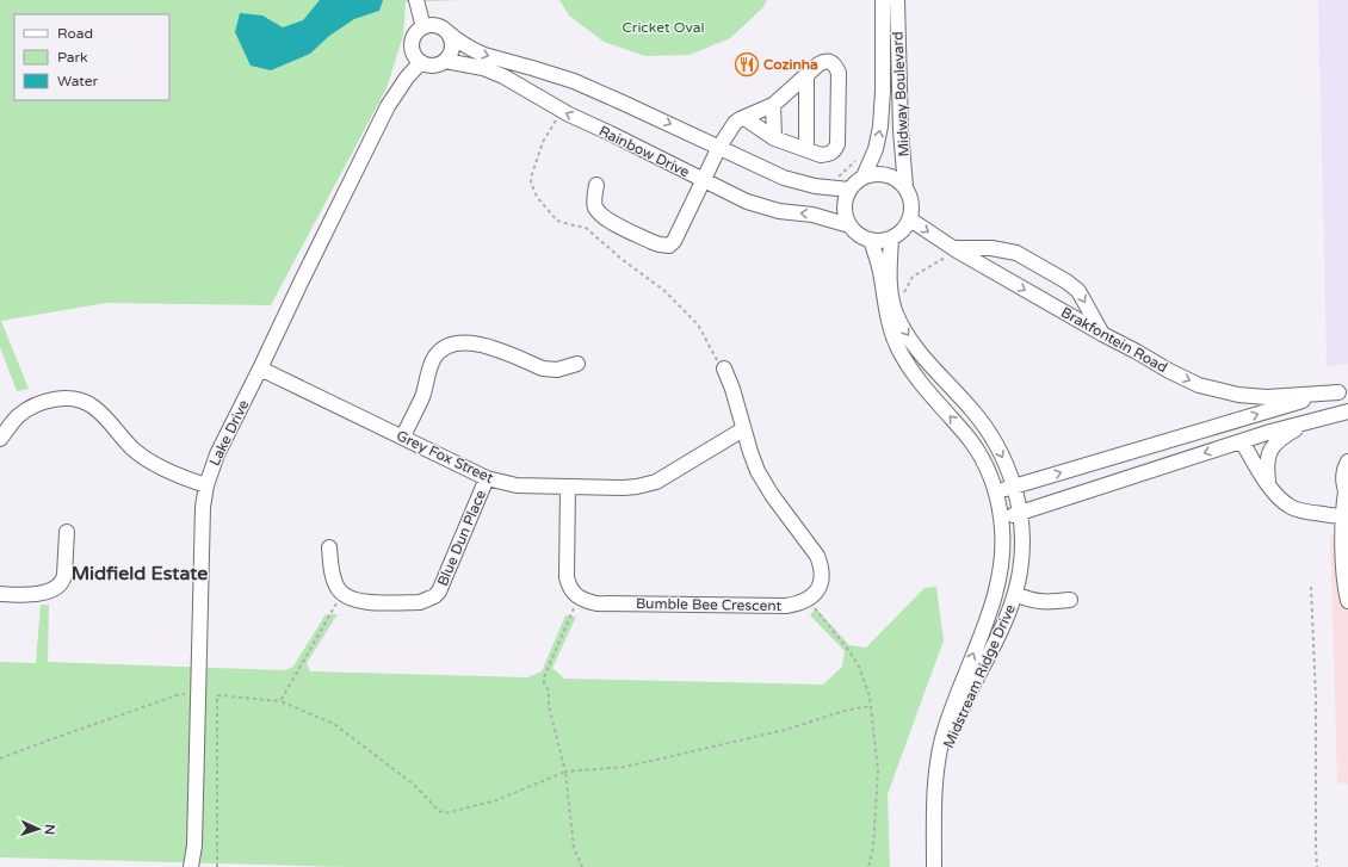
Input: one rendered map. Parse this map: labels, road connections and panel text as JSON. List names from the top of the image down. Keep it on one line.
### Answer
{"streets":{"street":["Midway Boulevard","Rainbow Drive","Brakfontein Road","Lake Drive","Grey Fox Street","Blue Dun Place","Bumble Bee Crescent","Midstream Ridge Drive"]},"crossings":[["Midway Boulevard","Rainbow Drive"],["Midway Boulevard","Brakfontein Road"],["Midway Boulevard","Midstream Ridge Drive"],["Rainbow Drive","Brakfontein Road"],["Rainbow Drive","Lake Drive"],["Rainbow Drive","Midstream Ridge Drive"],["Brakfontein Road","Midstream Ridge Drive"],["Lake Drive","Grey Fox Street"],["Grey Fox Street","Blue Dun Place"]],"districts":["Midfield Estate"],"parks":["Cricket Oval"],"places":{"restaurant":["Cozinha"]},"legend":["Road","Park","Water"],"north":"right"}
